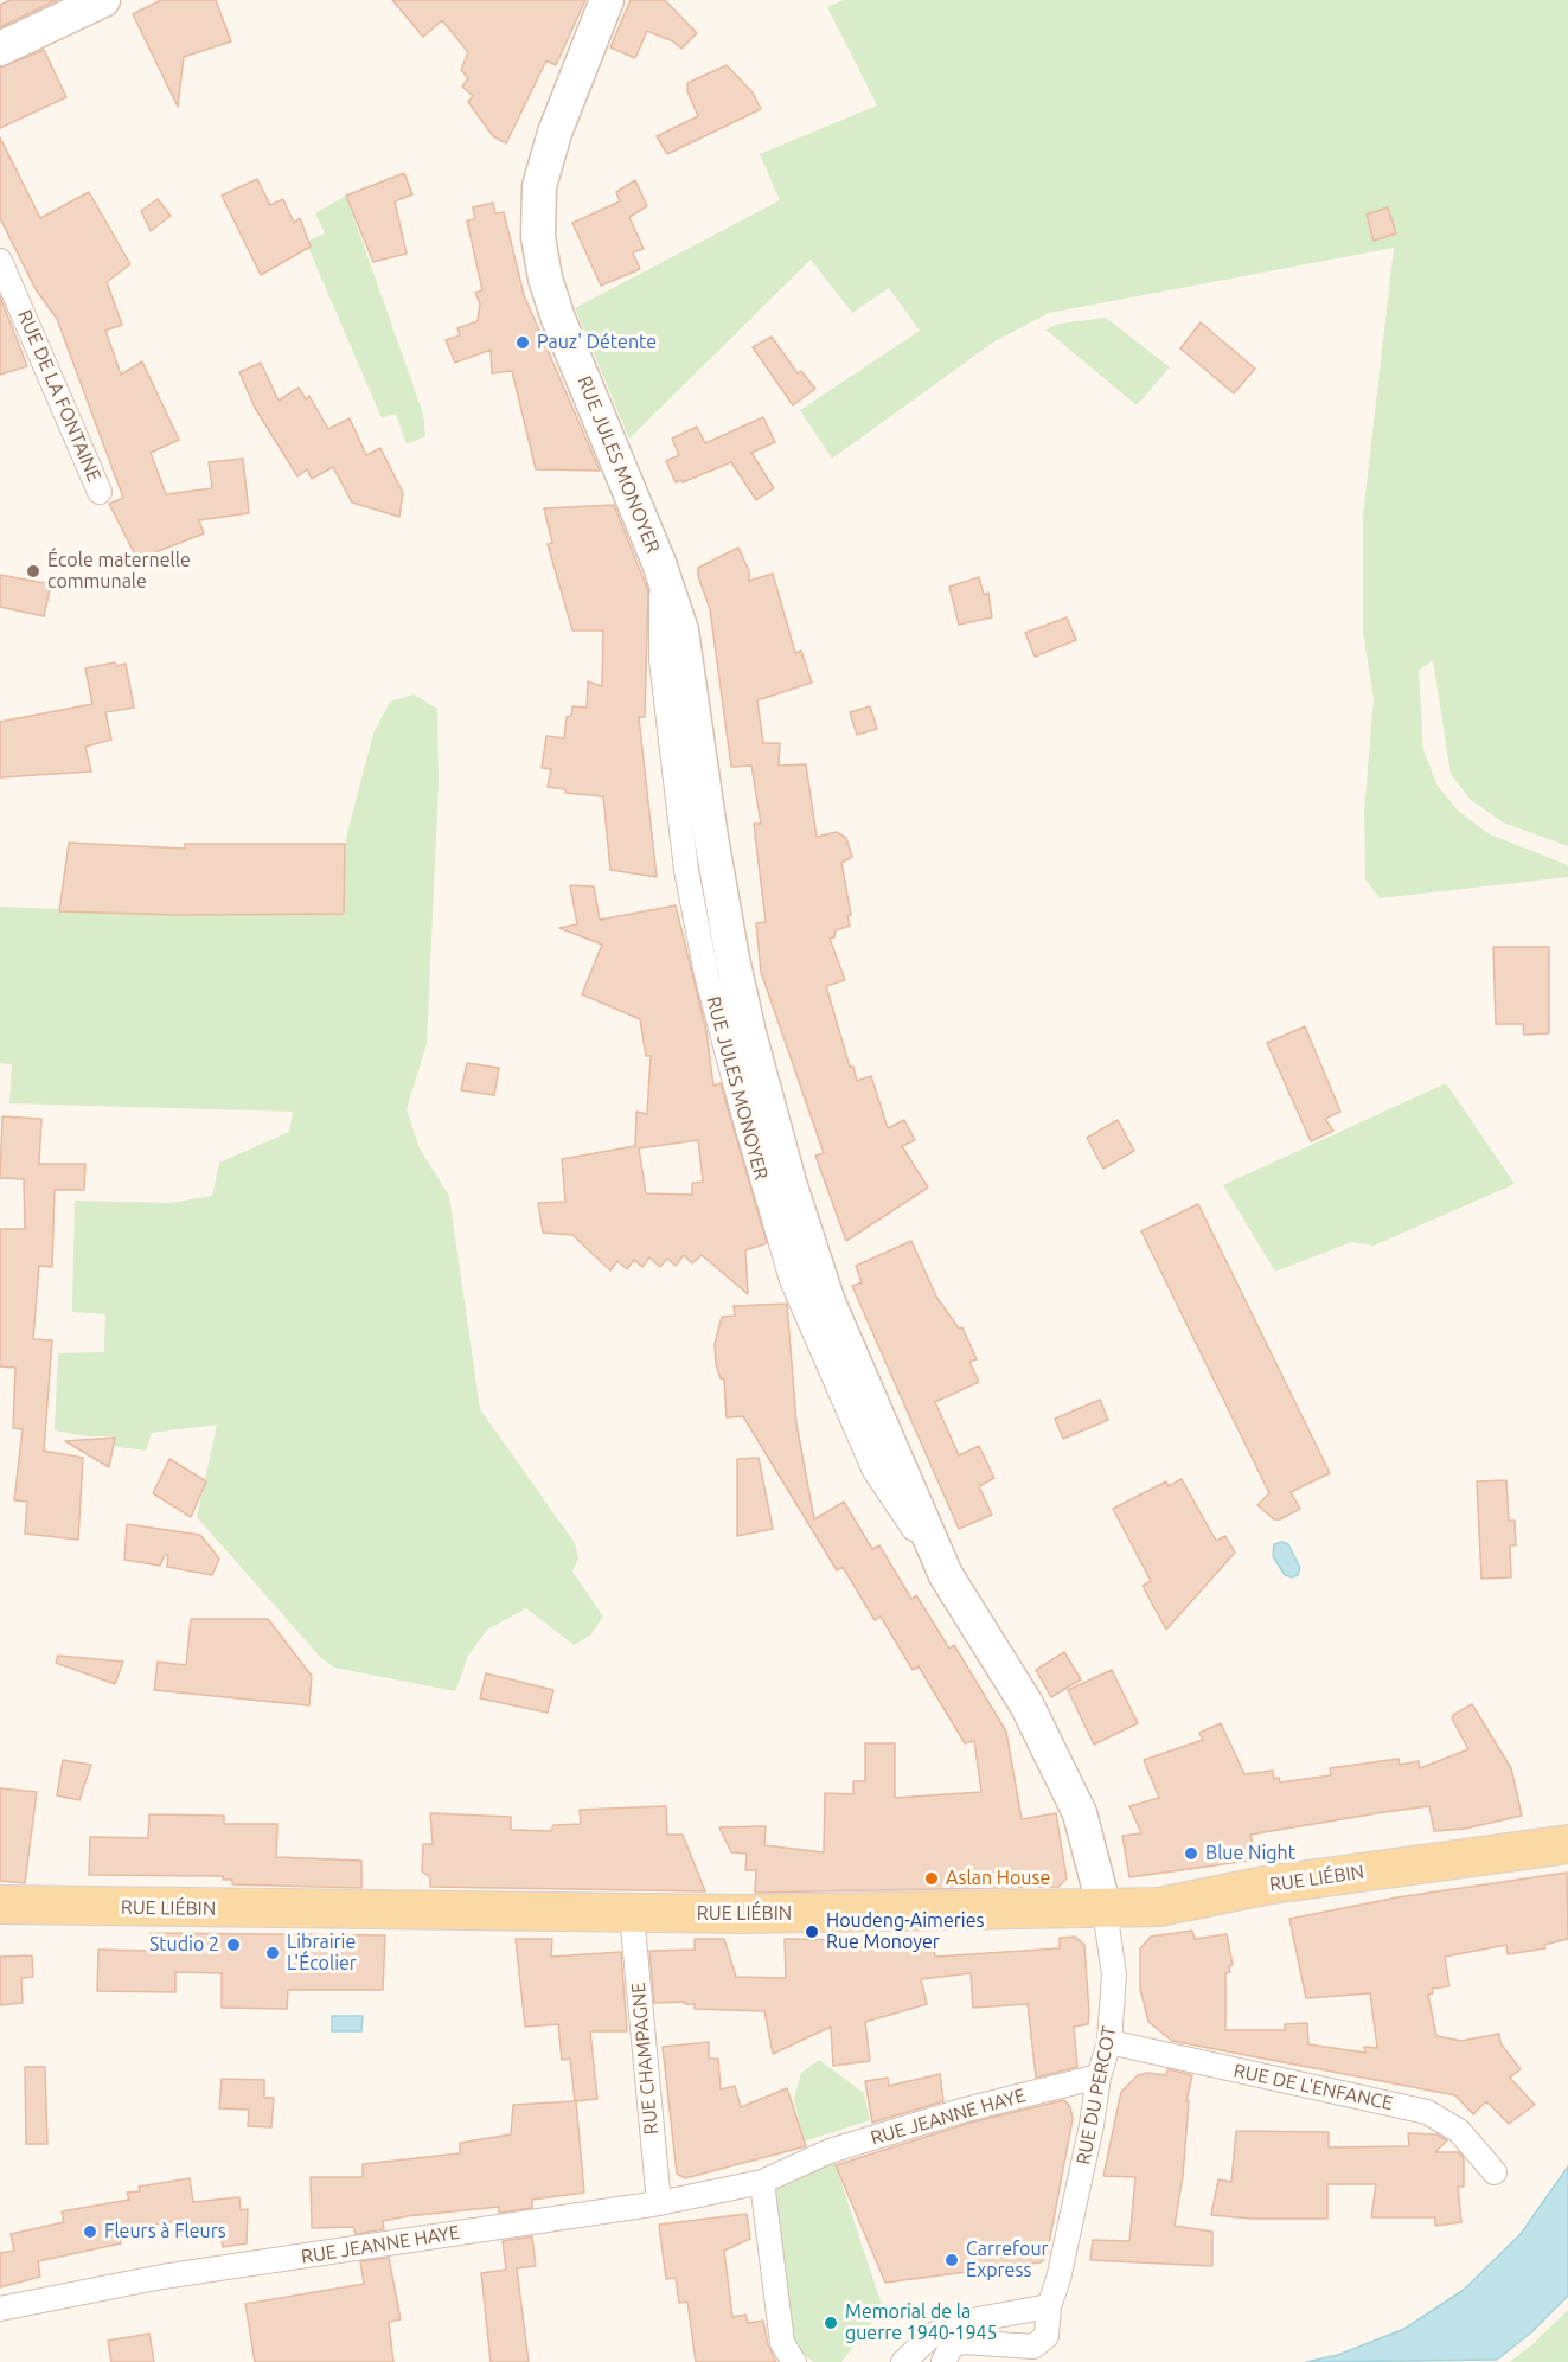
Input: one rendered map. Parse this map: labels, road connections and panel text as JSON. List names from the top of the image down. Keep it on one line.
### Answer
{"streets":{"main road":["RUE LIÉBIN"],"street":["RUE DE LA FONTAINE","RUE JULES MONOYER","RUE CHAMPAGNE","RUE DE L'ENFANCE","RUE DU PERCOT","RUE JEANNE HAYE"]},"crossings":[["RUE JULES MONOYER","RUE LIÉBIN"],["RUE JULES MONOYER","RUE DU PERCOT"],["RUE LIÉBIN","RUE CHAMPAGNE"],["RUE LIÉBIN","RUE DU PERCOT"],["RUE CHAMPAGNE","RUE JEANNE HAYE"],["RUE DE L'ENFANCE","RUE DU PERCOT"],["RUE DU PERCOT","RUE JEANNE HAYE"]],"places":["Pauz' Détente","École maternelle communale","Blue Night","Aslan House","Houdeng-Aimeries Rue Monoyer","Studio 2","Librairie L'Écolier","Fleurs à Fleurs","Carrefour Express","Memorial de la guerre 1940-1945"]}
